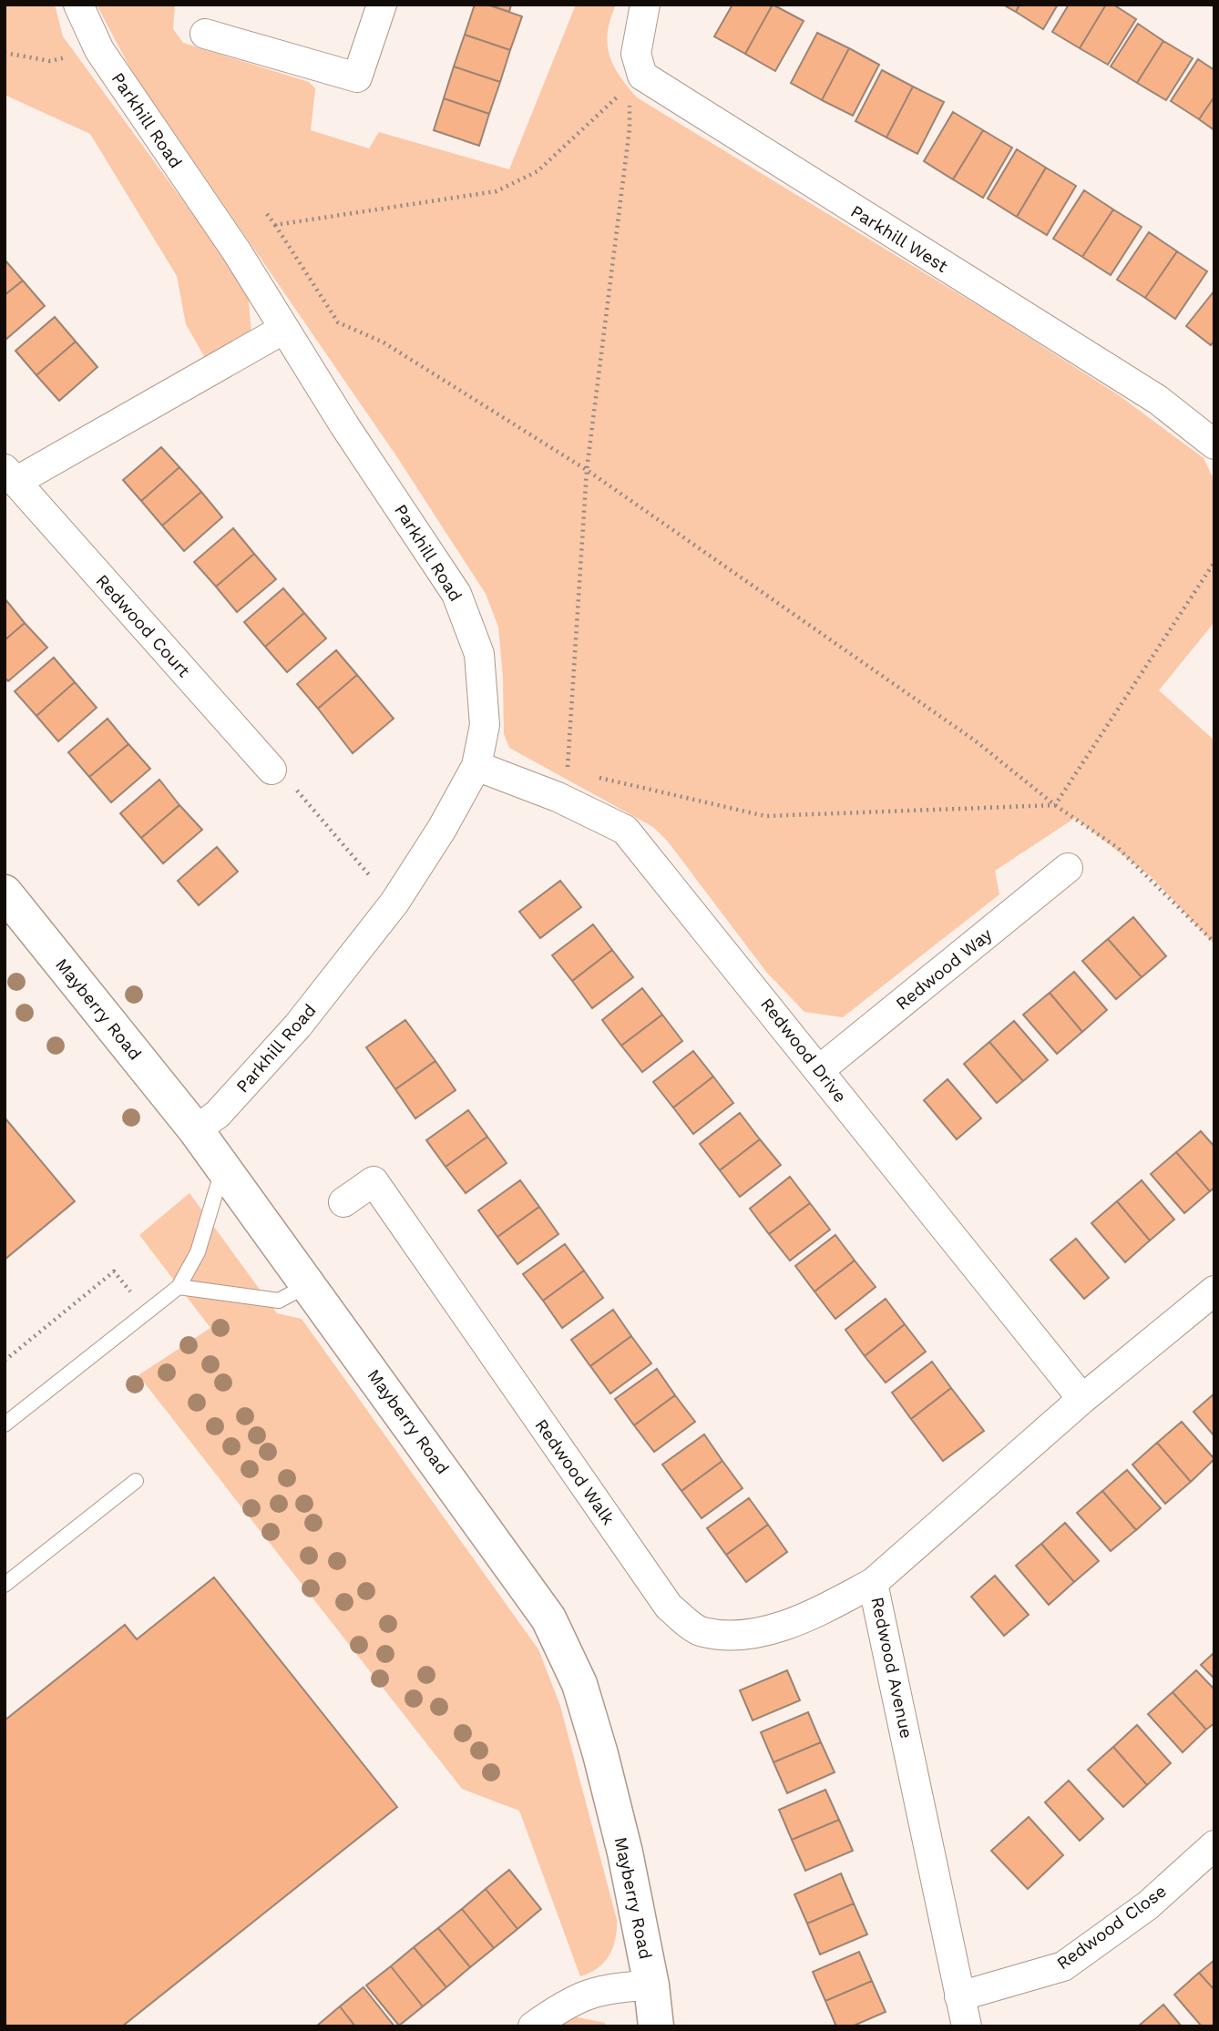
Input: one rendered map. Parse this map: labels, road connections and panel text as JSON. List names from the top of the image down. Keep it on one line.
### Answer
{"streets":{"street":["Parkhill Road","Parkhill West","Redwood Court","Redwood Way","Mayberry Road","Redwood Drive","Redwood Walk","Redwood Avenue","Redwood Close"]},"crossings":[["Parkhill Road","Redwood Court"],["Parkhill Road","Mayberry Road"],["Parkhill Road","Redwood Drive"],["Redwood Way","Redwood Drive"],["Redwood Drive","Redwood Avenue"],["Redwood Walk","Redwood Avenue"],["Redwood Avenue","Redwood Close"]]}
